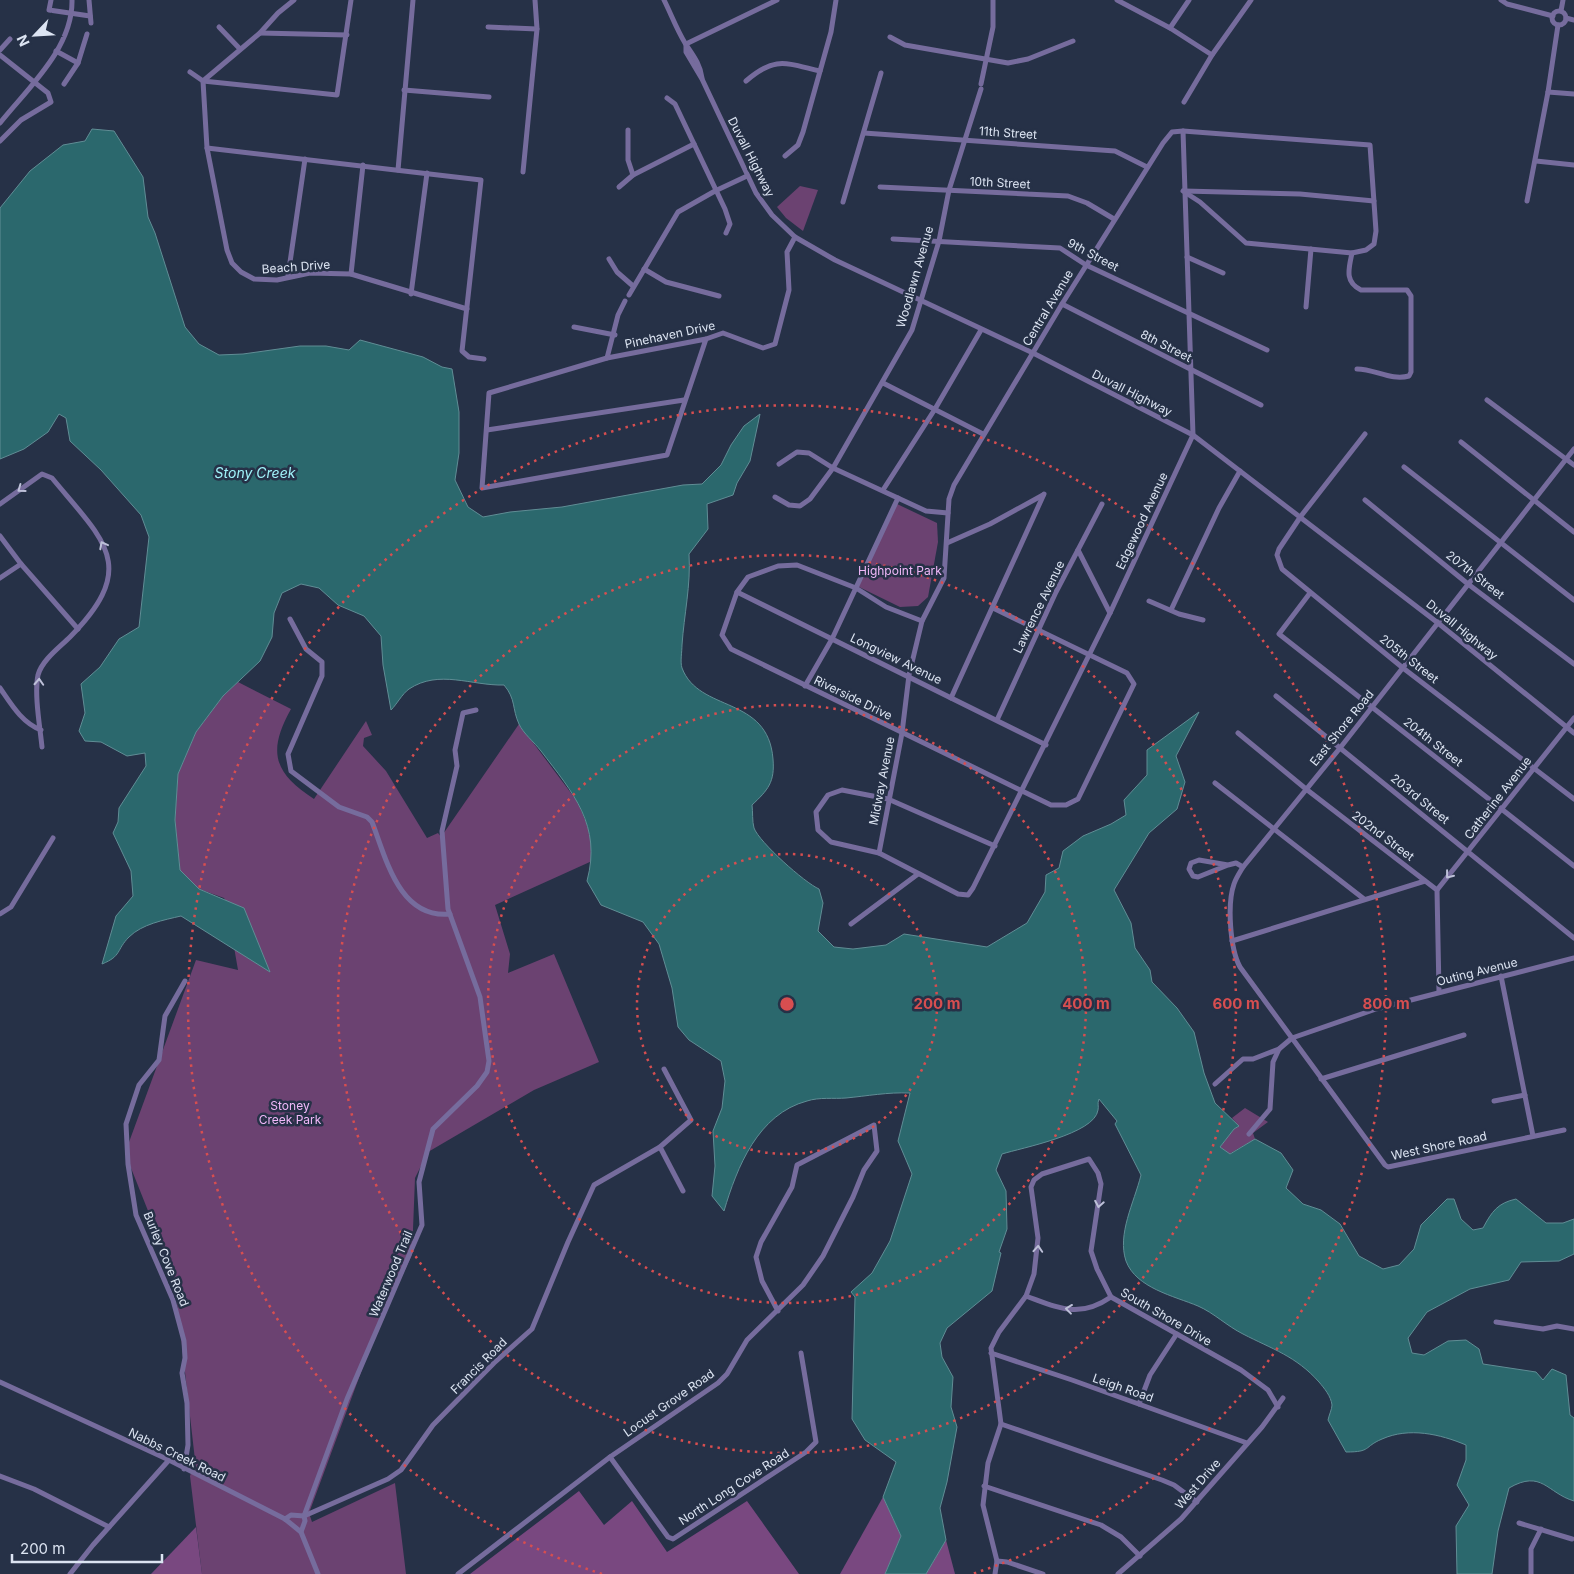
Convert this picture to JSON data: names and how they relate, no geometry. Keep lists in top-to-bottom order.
{
  "streets": {
    "street": [
      "11th Street",
      "Duvall Highway",
      "10th Street",
      "9th Street",
      "Beach Drive",
      "Woodlawn Avenue",
      "Central Avenue",
      "Pinehaven Drive",
      "8th Street",
      "Edgewood Avenue",
      "207th Street",
      "Lawrence Avenue",
      "Longview Avenue",
      "205th Street",
      "Riverside Drive",
      "East Shore Road",
      "204th Street",
      "Midway Avenue",
      "Catherine Avenue",
      "203rd Street",
      "202nd Street",
      "Outing Avenue",
      "West Shore Road",
      "Burley Cove Road",
      "Waterwood Trail",
      "South Shore Drive",
      "Francis Road",
      "Leigh Road",
      "Locust Grove Road",
      "Nabbs Creek Road",
      "West Drive",
      "North Long Cove Road"
    ]
  },
  "crossings": [
    ["11th Street", "Woodlawn Avenue"],
    ["11th Street", "Central Avenue"],
    ["Duvall Highway", "Woodlawn Avenue"],
    ["Duvall Highway", "Central Avenue"],
    ["Duvall Highway", "Pinehaven Drive"],
    ["Duvall Highway", "Edgewood Avenue"],
    ["Duvall Highway", "205th Street"],
    ["Duvall Highway", "East Shore Road"],
    ["Duvall Highway", "Catherine Avenue"],
    ["10th Street", "Woodlawn Avenue"],
    ["10th Street", "Central Avenue"],
    ["9th Street", "Woodlawn Avenue"],
    ["9th Street", "Central Avenue"],
    ["9th Street", "Edgewood Avenue"],
    ["Central Avenue", "8th Street"],
    ["Central Avenue", "Edgewood Avenue"],
    ["Central Avenue", "Midway Avenue"],
    ["8th Street", "Edgewood Avenue"],
    ["Edgewood Avenue", "Longview Avenue"],
    ["Edgewood Avenue", "Riverside Drive"],
    ["207th Street", "East Shore Road"],
    ["Lawrence Avenue", "Longview Avenue"],
    ["Longview Avenue", "Riverside Drive"],
    ["Longview Avenue", "Midway Avenue"],
    ["205th Street", "East Shore Road"],
    ["205th Street", "204th Street"],
    ["205th Street", "Catherine Avenue"],
    ["Riverside Drive", "Midway Avenue"],
    ["East Shore Road", "204th Street"],
    ["East Shore Road", "203rd Street"],
    ["East Shore Road", "202nd Street"],
    ["East Shore Road", "Outing Avenue"],
    ["East Shore Road", "West Shore Road"],
    ["204th Street", "Catherine Avenue"],
    ["Catherine Avenue", "203rd Street"],
    ["Catherine Avenue", "202nd Street"],
    ["Outing Avenue", "West Shore Road"],
    ["Burley Cove Road", "Nabbs Creek Road"],
    ["Waterwood Trail", "Francis Road"],
    ["South Shore Drive", "West Drive"],
    ["Leigh Road", "West Drive"],
    ["Locust Grove Road", "North Long Cove Road"]
  ],
  "water": ["Stony Creek"],
  "parks": ["Highpoint Park", "Stoney Creek Park"],
  "scale_bar": "200 m",
  "north": "bottom left",
  "rings": [
    "200 m",
    "400 m",
    "600 m",
    "800 m"
  ]
}
